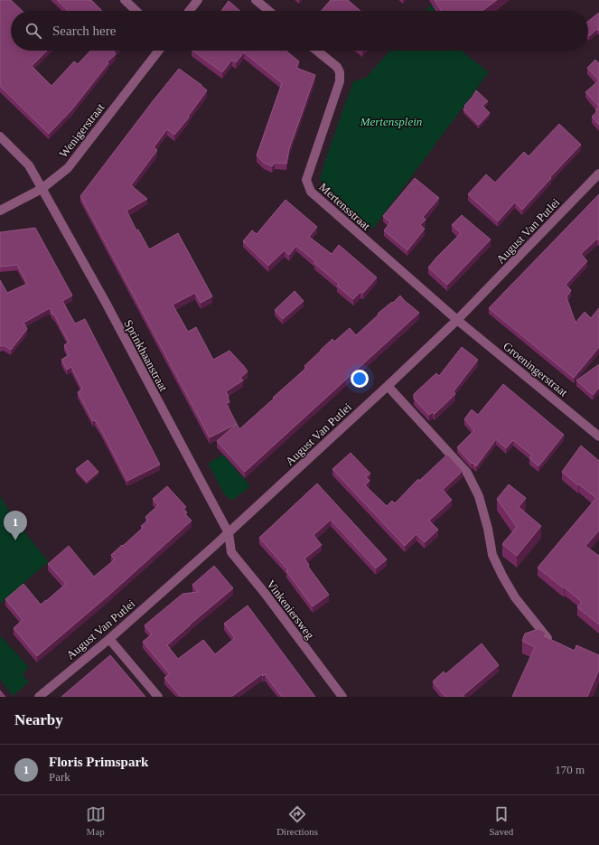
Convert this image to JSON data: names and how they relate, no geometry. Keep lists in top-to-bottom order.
{
  "streets": {
    "street": [
      "Wenigerstraat",
      "Mertensstraat",
      "August Van Putlei",
      "Sprinkhaanstraat",
      "Groeningerstraat",
      "Vinkeniersweg"
    ]
  },
  "crossings": [
    ["Wenigerstraat", "Sprinkhaanstraat"],
    ["Mertensstraat", "August Van Putlei"],
    ["Mertensstraat", "Groeningerstraat"],
    ["August Van Putlei", "Sprinkhaanstraat"],
    ["August Van Putlei", "Groeningerstraat"],
    ["August Van Putlei", "Vinkeniersweg"],
    ["Sprinkhaanstraat", "Vinkeniersweg"]
  ],
  "parks": ["Mertensplein"],
  "page": {
    "search": "Search here",
    "pins": "1",
    "heading": "Nearby",
    "list": [
      {
        "mark": "1",
        "name": "Floris Primspark",
        "note": "Park",
        "value": "170 m"
      }
    ],
    "nav": ["Map", "Directions", "Saved"]
  }
}
